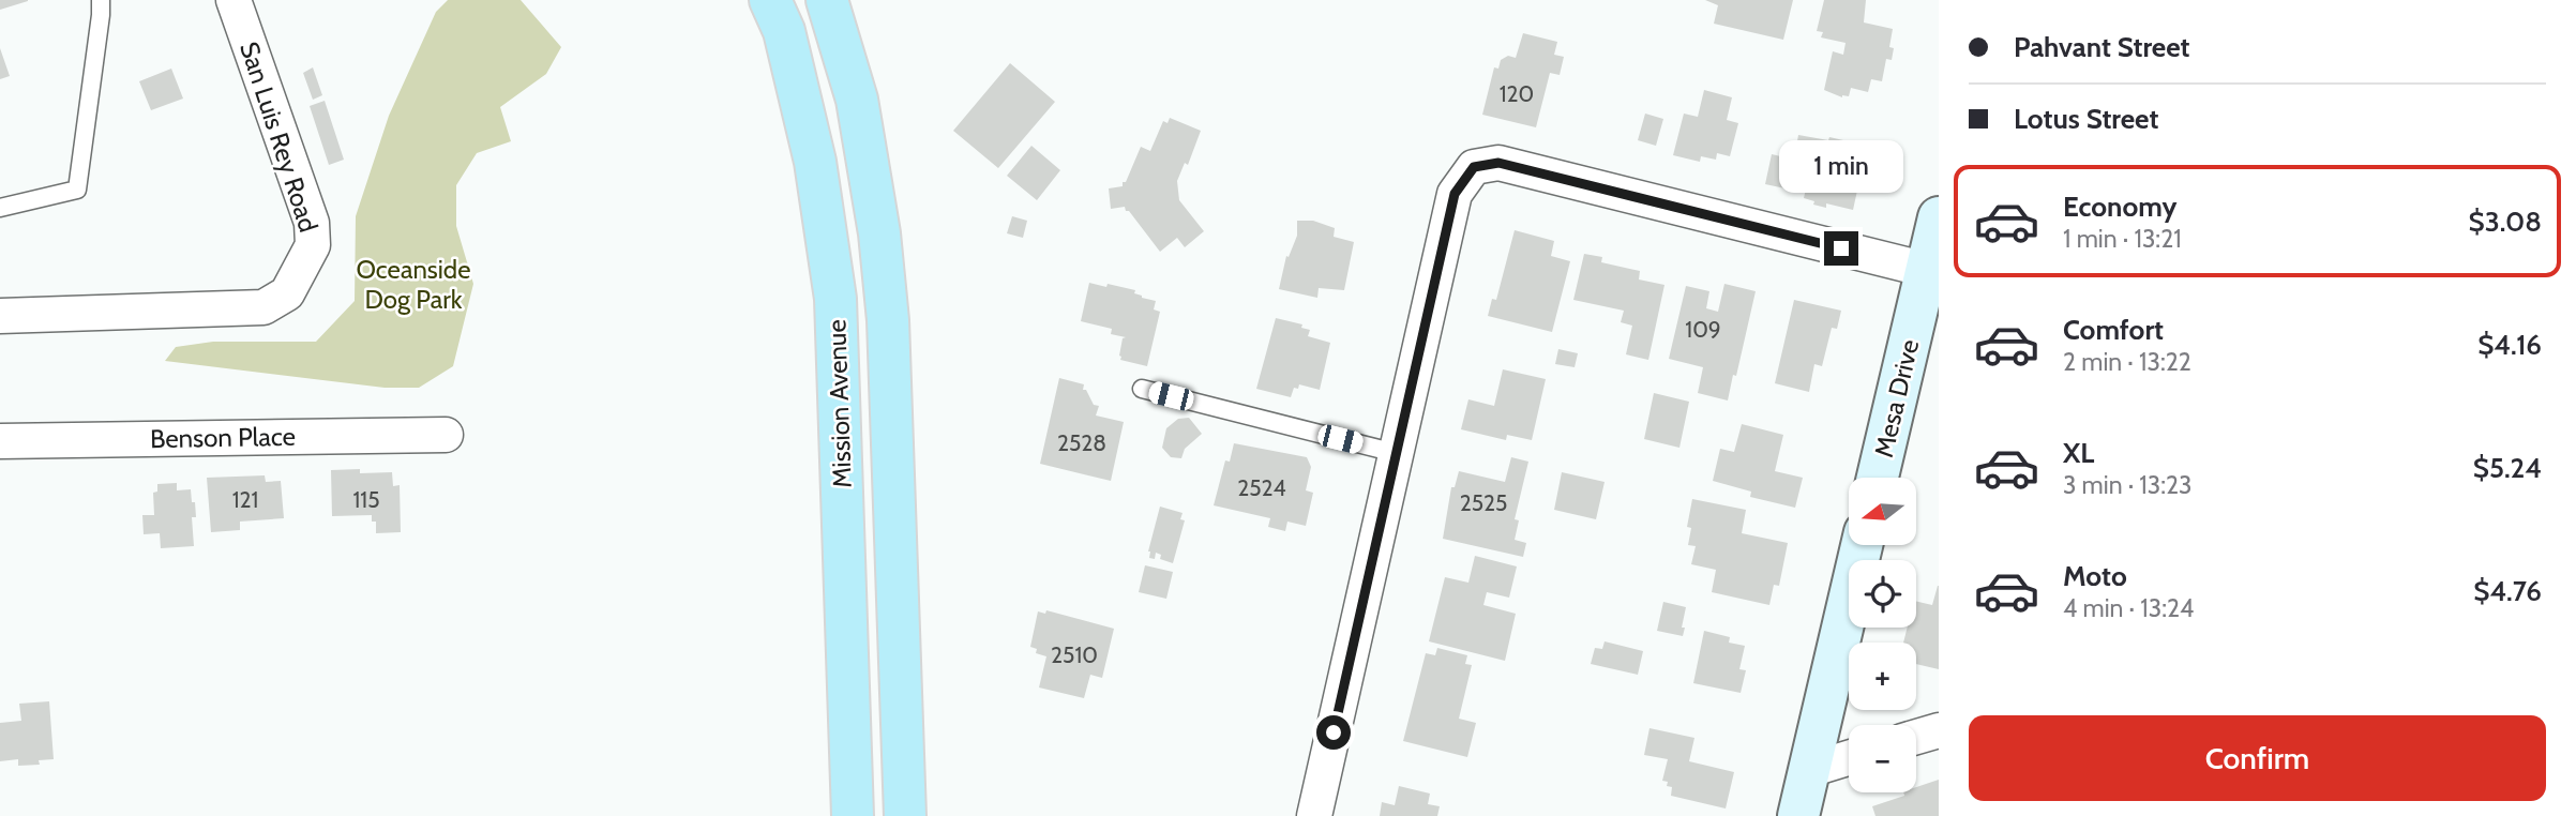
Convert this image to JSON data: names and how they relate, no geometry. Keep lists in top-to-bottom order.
{
  "streets": {
    "main road": ["Mesa Drive", "Mission Avenue"],
    "street": ["San Luis Rey Road", "Benson Place"]
  },
  "parks": ["Oceanside Dog Park"],
  "house_numbers": [
    "120",
    "109",
    "2528",
    "2524",
    "121",
    "115",
    "2525",
    "2510"
  ],
  "north": "left",
  "page": {
    "banner": ["Pahvant Street", "Lotus Street"],
    "bubble": "1 min",
    "list": [
      {
        "name": "Economy",
        "note": "1 min · 13:21",
        "value": "$3.08"
      },
      {
        "name": "Comfort",
        "note": "2 min · 13:22",
        "value": "$4.16"
      },
      {
        "name": "XL",
        "note": "3 min · 13:23",
        "value": "$5.24"
      },
      {
        "name": "Moto",
        "note": "4 min · 13:24",
        "value": "$4.76"
      }
    ],
    "map_buttons": ["+", "−"],
    "buttons": "Confirm"
  }
}
